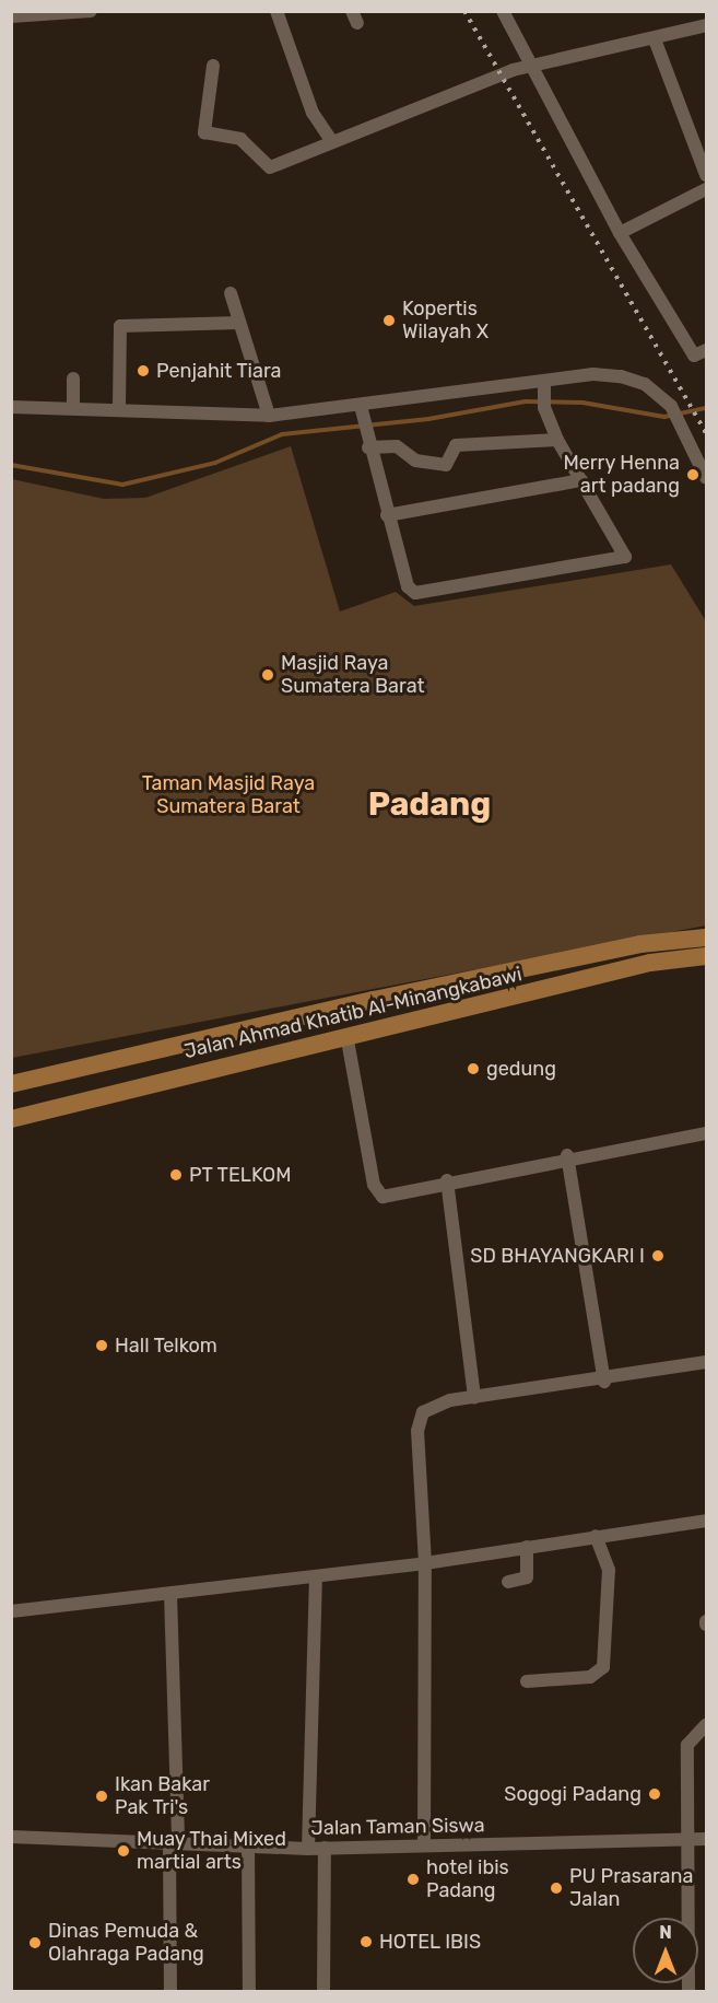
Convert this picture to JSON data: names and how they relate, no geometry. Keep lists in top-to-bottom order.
{
  "streets": {
    "main road": ["Jalan Ahmad Khatib Al-Minangkabawi"],
    "street": ["Jalan Taman Siswa"]
  },
  "districts": ["Padang"],
  "parks": ["Taman Masjid Raya Sumatera Barat"],
  "places": [
    "Kopertis Wilayah X",
    "Penjahit Tiara",
    "Merry Henna art padang",
    "Masjid Raya Sumatera Barat",
    "gedung",
    "PT TELKOM",
    "SD BHAYANGKARI I",
    "Hall Telkom",
    "Sogogi Padang",
    "Ikan Bakar Pak Tri's",
    "Muay Thai Mixed martial arts",
    "hotel ibis Padang",
    "PU Prasarana Jalan",
    "HOTEL IBIS",
    "Dinas Pemuda & Olahraga Padang"
  ],
  "north": "top"
}
